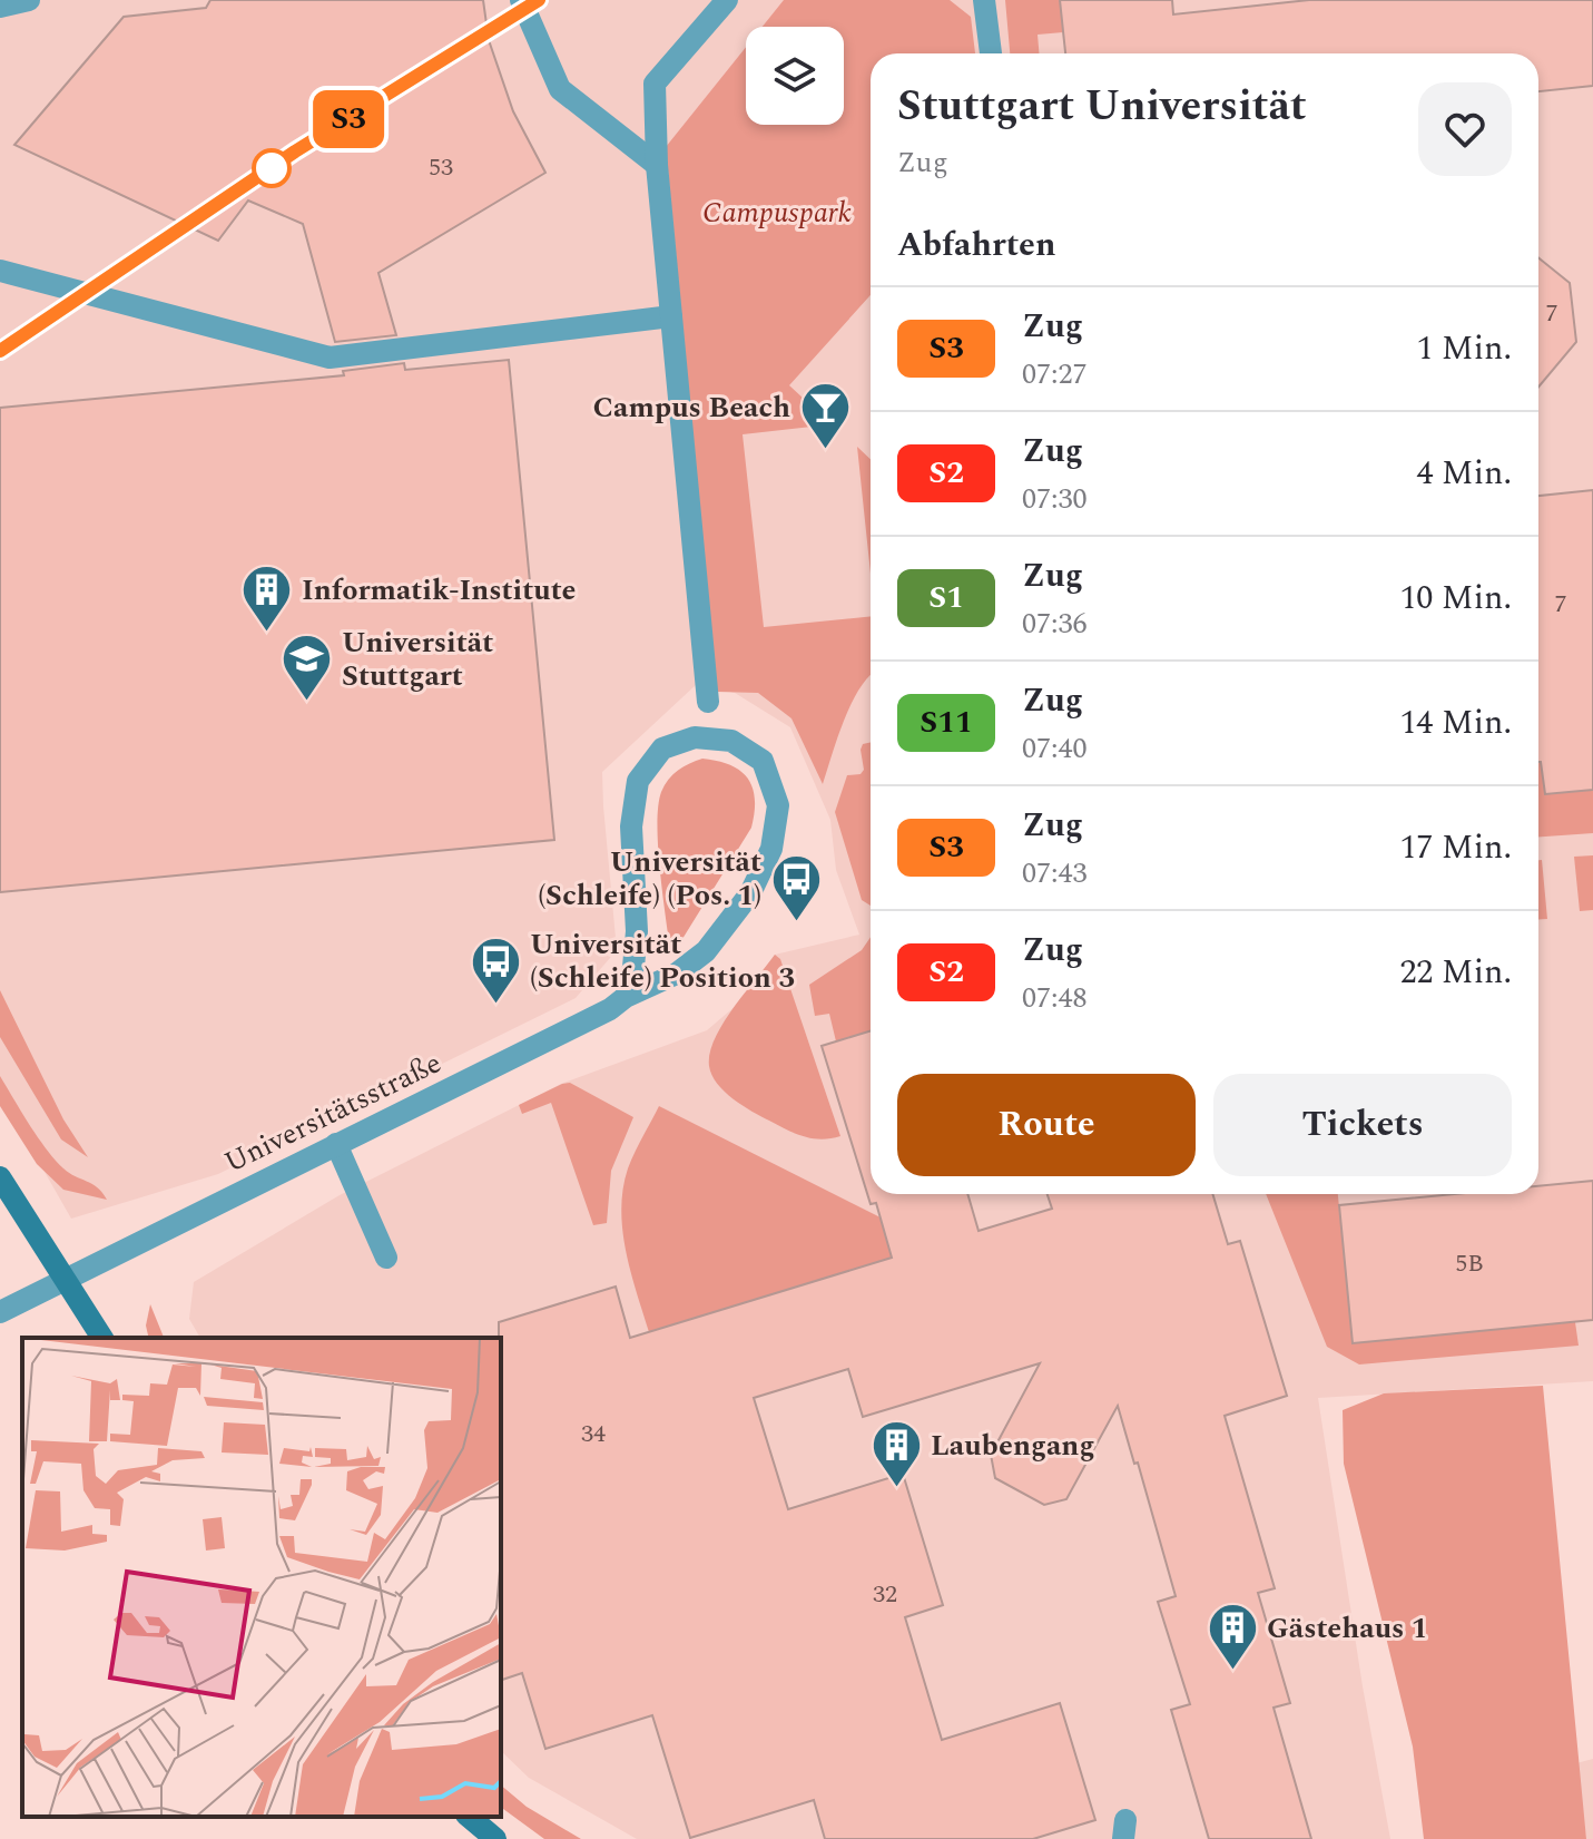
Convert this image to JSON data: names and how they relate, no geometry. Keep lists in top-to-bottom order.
{
  "streets": {
    "street": ["Universitätsstraße"]
  },
  "parks": ["Campuspark"],
  "places": {
    "bar": ["Campus Beach"],
    "building": ["Informatik-Institute", "Laubengang", "Gästehaus 1"],
    "school or university": ["Universität Stuttgart"],
    "bus stop": ["Universität (Schleife) (Pos. 1)", "Universität (Schleife) Position 3"]
  },
  "house_numbers": [
    "53",
    "7",
    "7",
    "5B",
    "34",
    "32"
  ],
  "page": {
    "on_map": "S3",
    "heading": [
      ["Stuttgart Universität", "Zug"],
      "Abfahrten"
    ],
    "list": [
      {
        "mark": "S3",
        "name": "Zug",
        "note": "07:27",
        "value": "1 Min."
      },
      {
        "mark": "S2",
        "name": "Zug",
        "note": "07:30",
        "value": "4 Min."
      },
      {
        "mark": "S1",
        "name": "Zug",
        "note": "07:36",
        "value": "10 Min."
      },
      {
        "mark": "S11",
        "name": "Zug",
        "note": "07:40",
        "value": "14 Min."
      },
      {
        "mark": "S3",
        "name": "Zug",
        "note": "07:43",
        "value": "17 Min."
      },
      {
        "mark": "S2",
        "name": "Zug",
        "note": "07:48",
        "value": "22 Min."
      }
    ],
    "buttons": ["Route", "Tickets"]
  }
}
